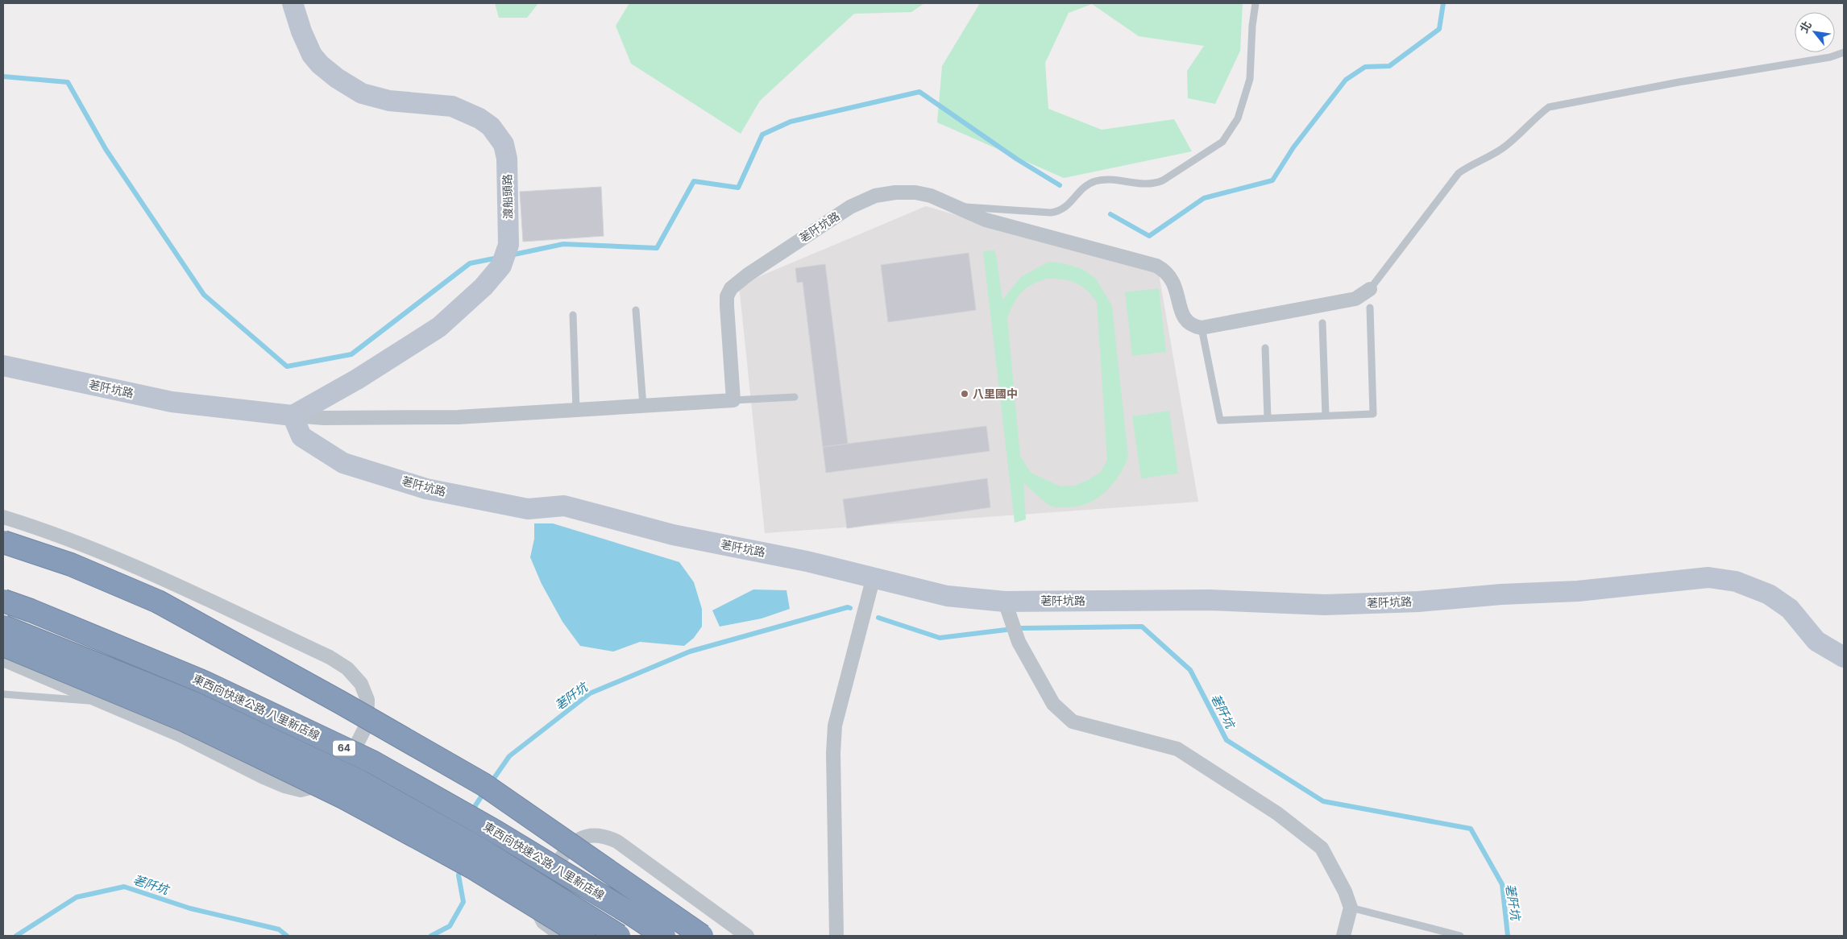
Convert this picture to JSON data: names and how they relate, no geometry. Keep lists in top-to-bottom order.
{
  "streets": {
    "highway": ["東西向快速公路 八里新店線", "64"],
    "street": ["渡船頭路", "荖阡坑路"]
  },
  "crossings": [
    ["渡船頭路", "荖阡坑路"]
  ],
  "water": ["荖阡坑"],
  "places": ["八里國中"],
  "north": "top left"
}
